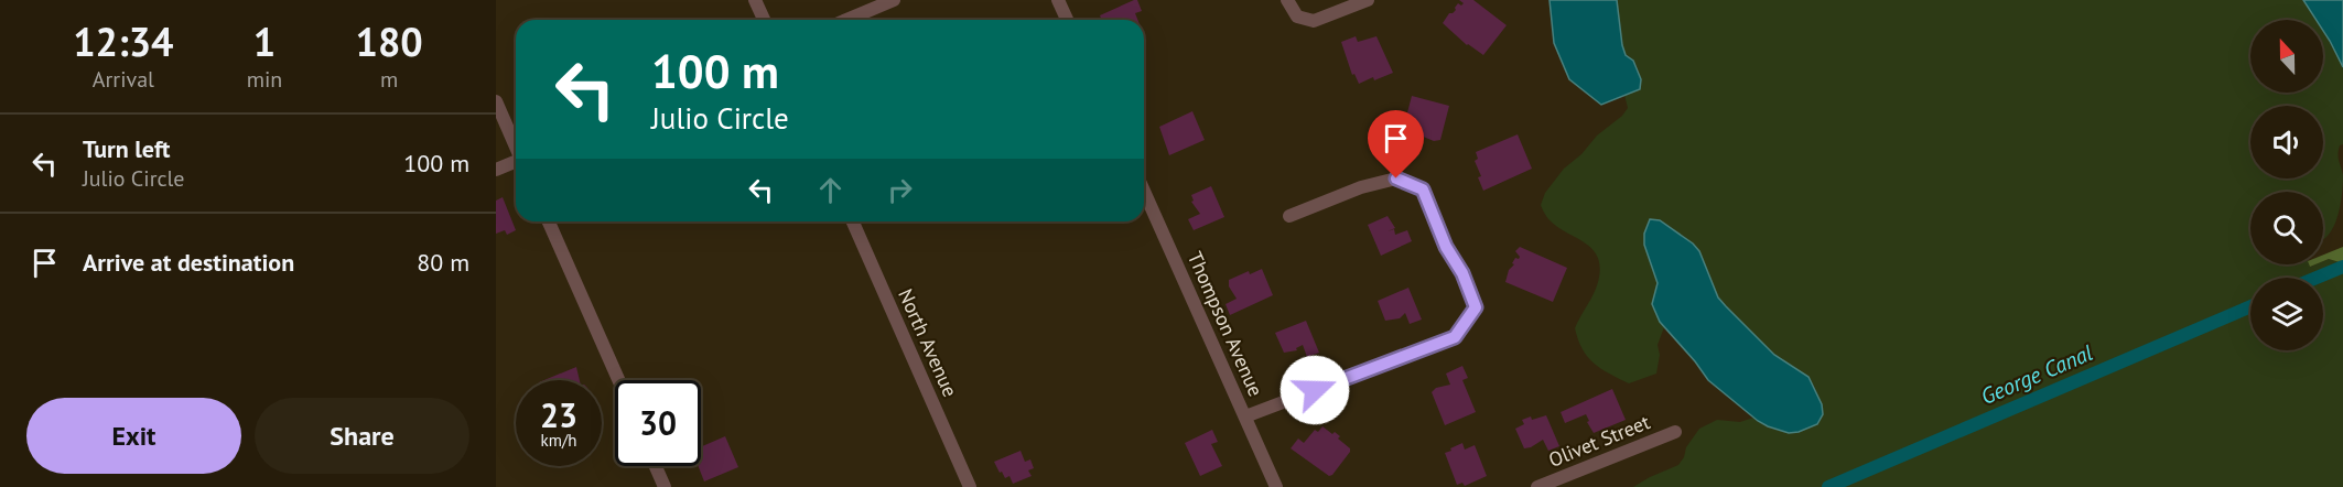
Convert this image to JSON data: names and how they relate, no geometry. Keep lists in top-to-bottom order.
{
  "streets": {
    "street": ["Thompson Avenue", "North Avenue", "Olivet Street"]
  },
  "water": ["George Canal"],
  "north": "top",
  "page": {
    "eta": [
      "12:34",
      "Arrival",
      "1",
      "min",
      "180",
      "m"
    ],
    "turn": ["100 m", "Julio Circle"],
    "list": [
      {
        "name": "Turn left",
        "note": "Julio Circle",
        "value": "100 m"
      },
      {
        "name": "Arrive at destination",
        "value": "80 m"
      }
    ],
    "speed": "23 km/h",
    "limit": "30",
    "buttons": ["Exit", "Share"]
  }
}
